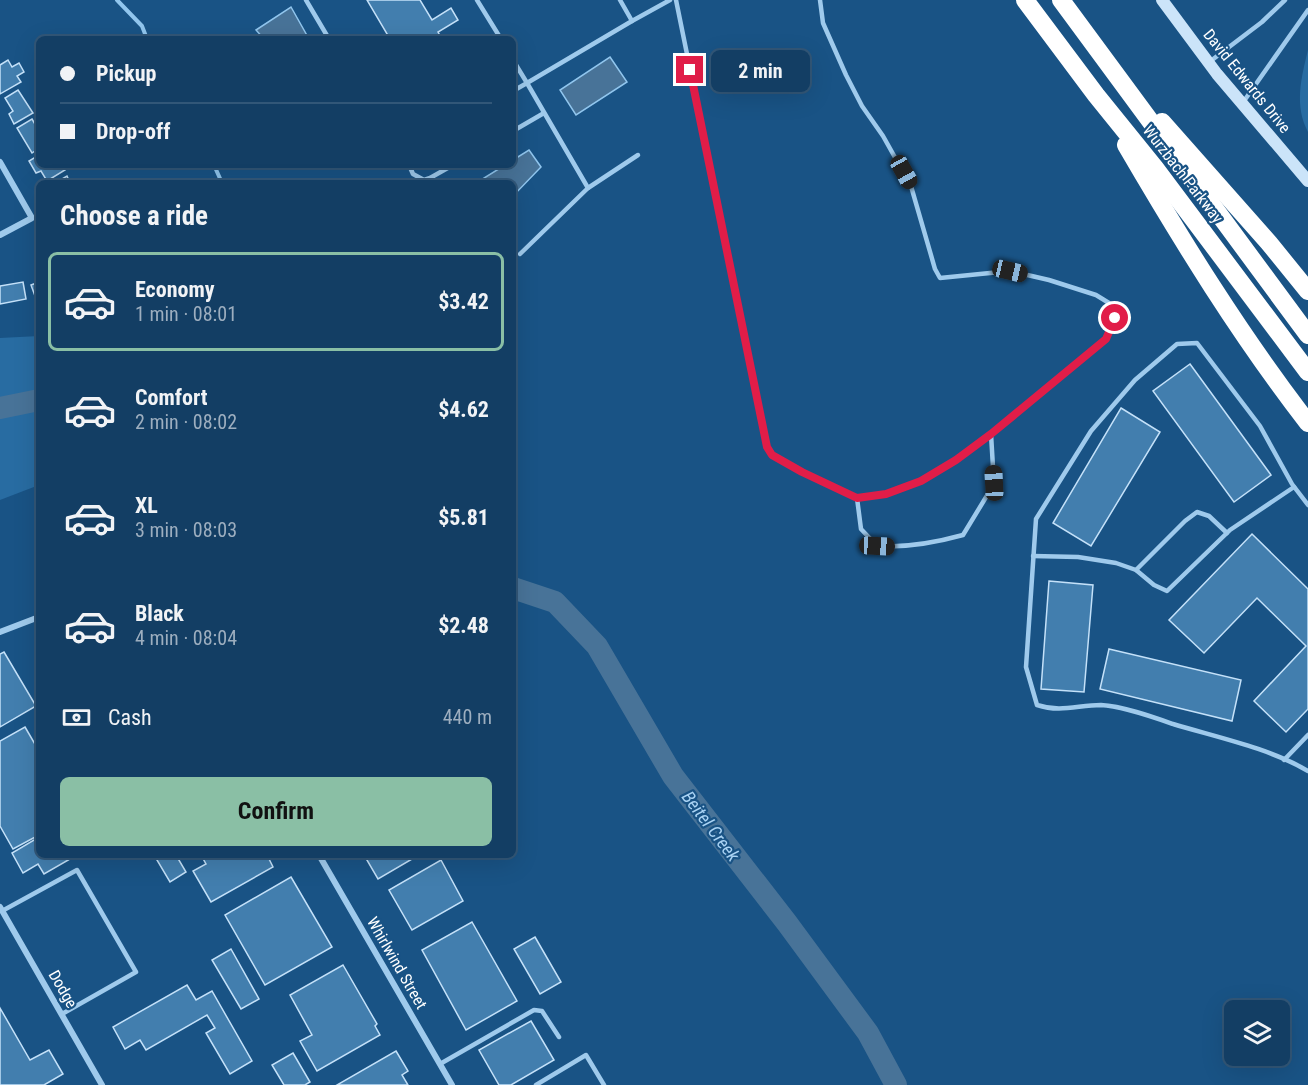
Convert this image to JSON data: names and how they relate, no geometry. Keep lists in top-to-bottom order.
{
  "streets": {
    "highway": ["Wurzbach Parkway"],
    "street": ["David Edwards Drive", "Whirlwind Street", "Dodge"]
  },
  "water": ["Beitel Creek"],
  "page": {
    "banner": ["Pickup", "Drop-off"],
    "bubble": "2 min",
    "heading": "Choose a ride",
    "list": [
      {
        "name": "Economy",
        "note": "1 min · 08:01",
        "value": "$3.42"
      },
      {
        "name": "Comfort",
        "note": "2 min · 08:02",
        "value": "$4.62"
      },
      {
        "name": "XL",
        "note": "3 min · 08:03",
        "value": "$5.81"
      },
      {
        "name": "Black",
        "note": "4 min · 08:04",
        "value": "$2.48"
      }
    ],
    "pay": ["Cash", "440 m"],
    "buttons": "Confirm"
  }
}
